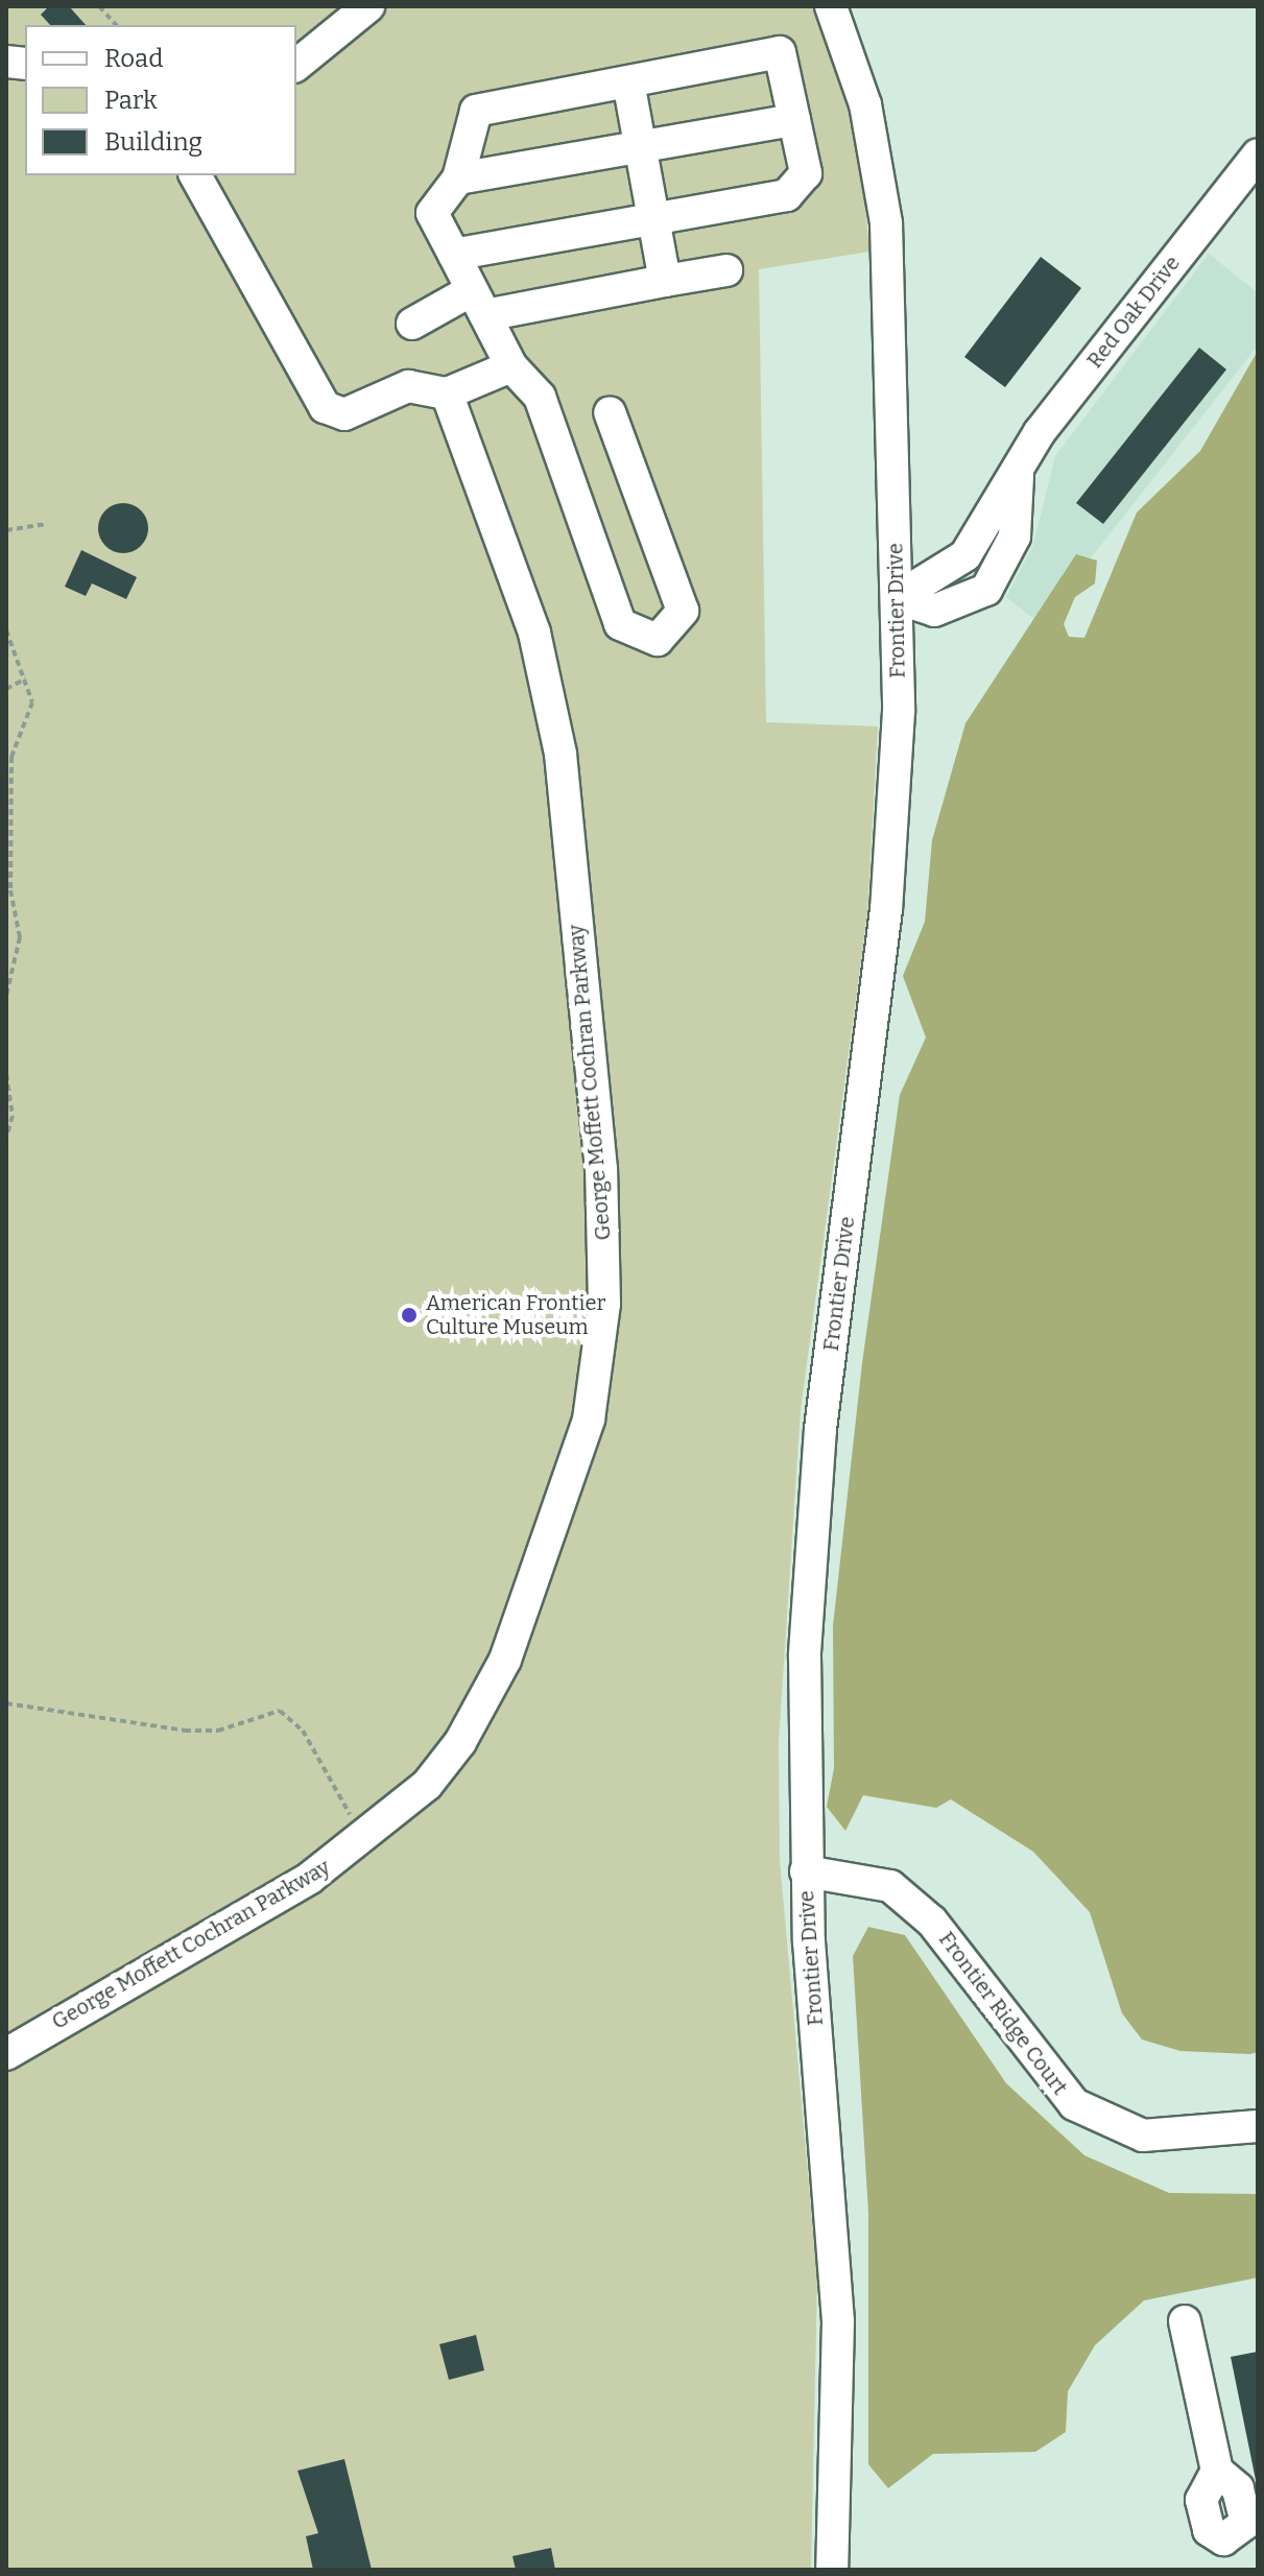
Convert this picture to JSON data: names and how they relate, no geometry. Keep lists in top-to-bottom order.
{
  "streets": {
    "street": [
      "Red Oak Drive",
      "Frontier Drive",
      "George Moffett Cochran Parkway",
      "Frontier Ridge Court"
    ]
  },
  "crossings": [
    ["Red Oak Drive", "Frontier Drive"],
    ["Frontier Drive", "Frontier Ridge Court"]
  ],
  "places": ["American Frontier Culture Museum"],
  "legend": ["Road", "Park", "Building"]
}
